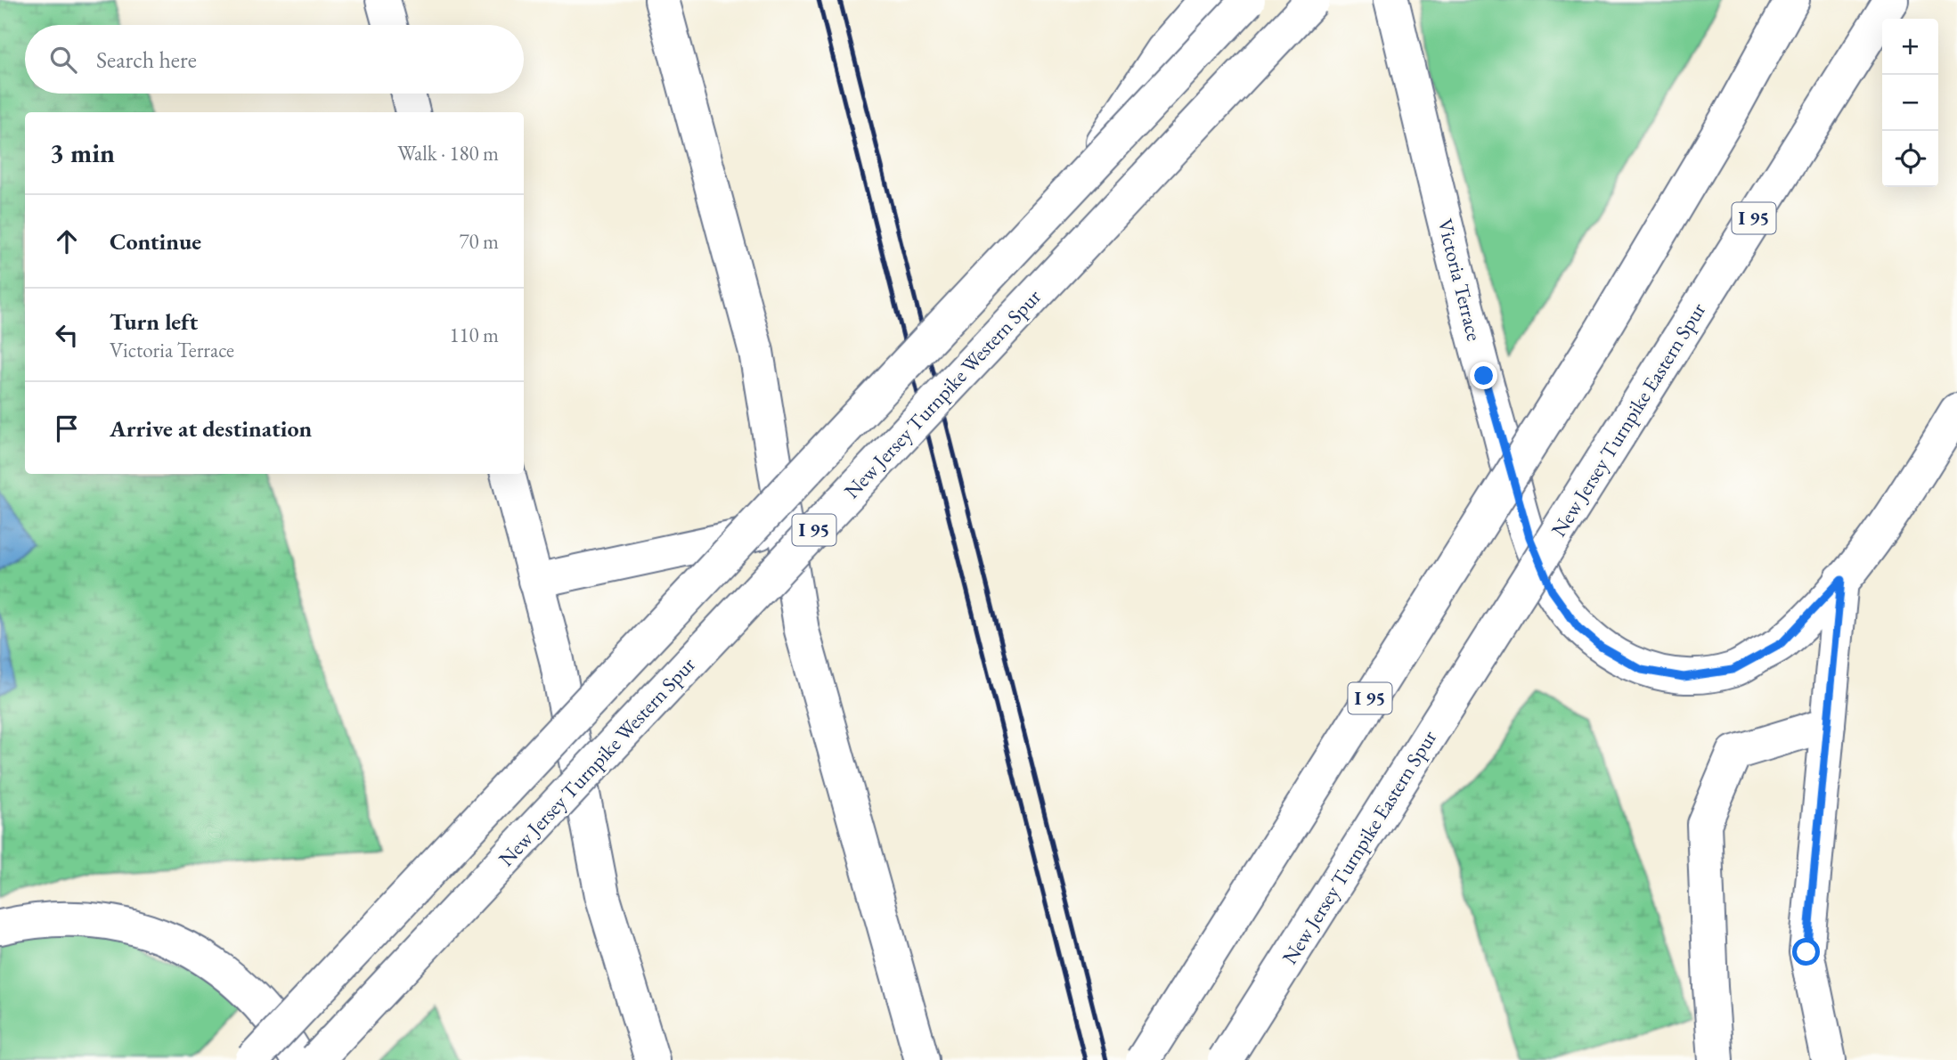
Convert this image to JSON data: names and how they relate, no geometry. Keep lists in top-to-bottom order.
{
  "streets": {
    "main road": [
      "I 95",
      "Victoria Terrace",
      "New Jersey Turnpike Western Spur",
      "New Jersey Turnpike Eastern Spur"
    ]
  },
  "page": {
    "map_buttons": ["+", "−"],
    "search": "Search here",
    "heading": ["3 min", "Walk · 180 m"],
    "list": [
      ["Continue", "70 m"],
      ["Turn left", "Victoria Terrace", "110 m"],
      "Arrive at destination"
    ]
  }
}
